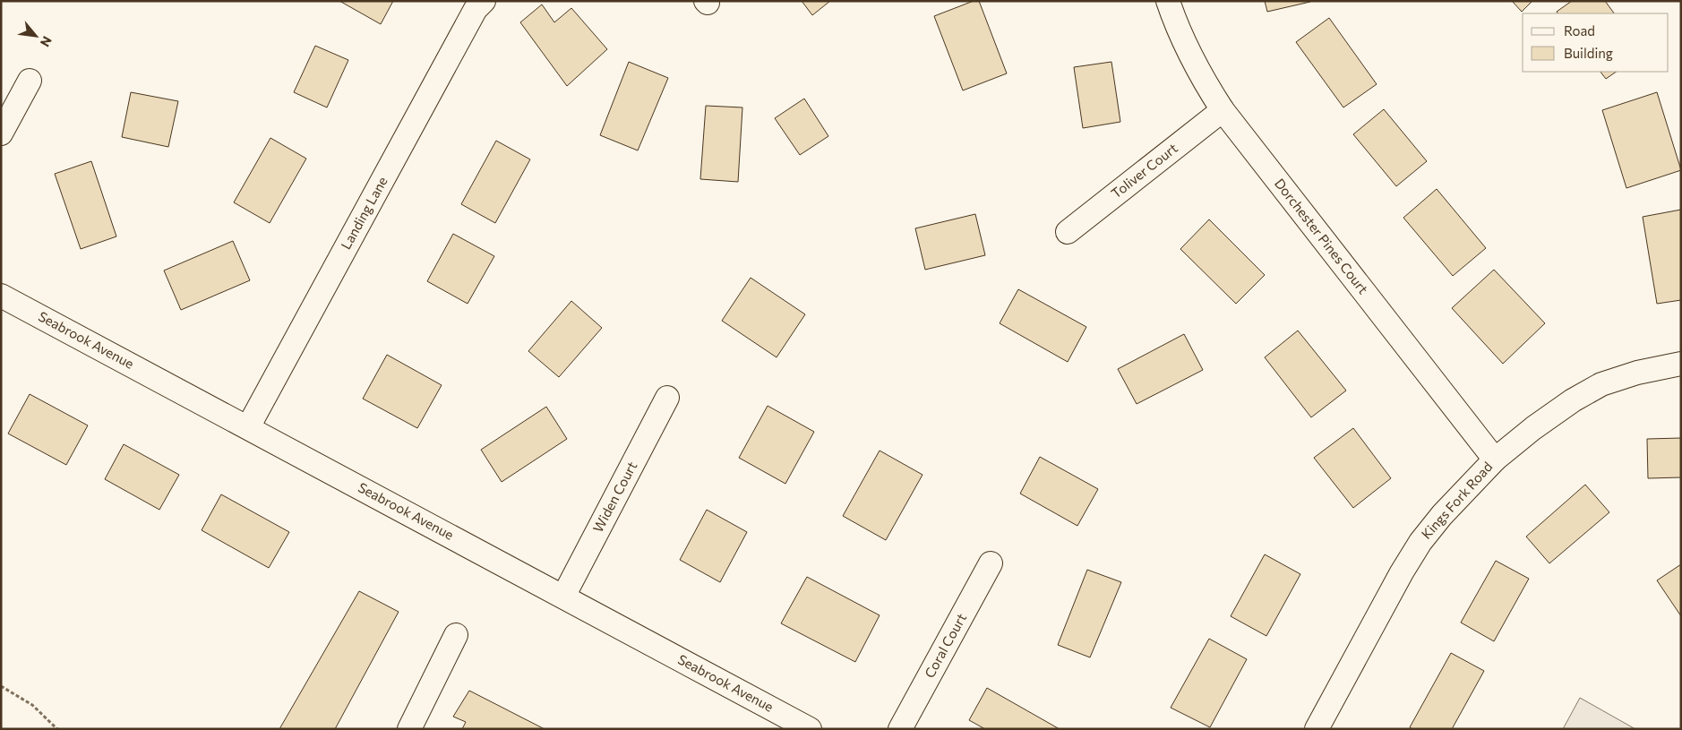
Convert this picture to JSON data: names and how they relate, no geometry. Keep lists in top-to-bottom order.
{
  "streets": {
    "street": [
      "Toliver Court",
      "Landing Lane",
      "Dorchester Pines Court",
      "Seabrook Avenue",
      "Widen Court",
      "Kings Fork Road",
      "Coral Court"
    ]
  },
  "crossings": [
    ["Toliver Court", "Dorchester Pines Court"],
    ["Landing Lane", "Seabrook Avenue"],
    ["Dorchester Pines Court", "Kings Fork Road"],
    ["Seabrook Avenue", "Widen Court"]
  ],
  "legend": ["Road", "Building"],
  "north": "bottom right"
}
